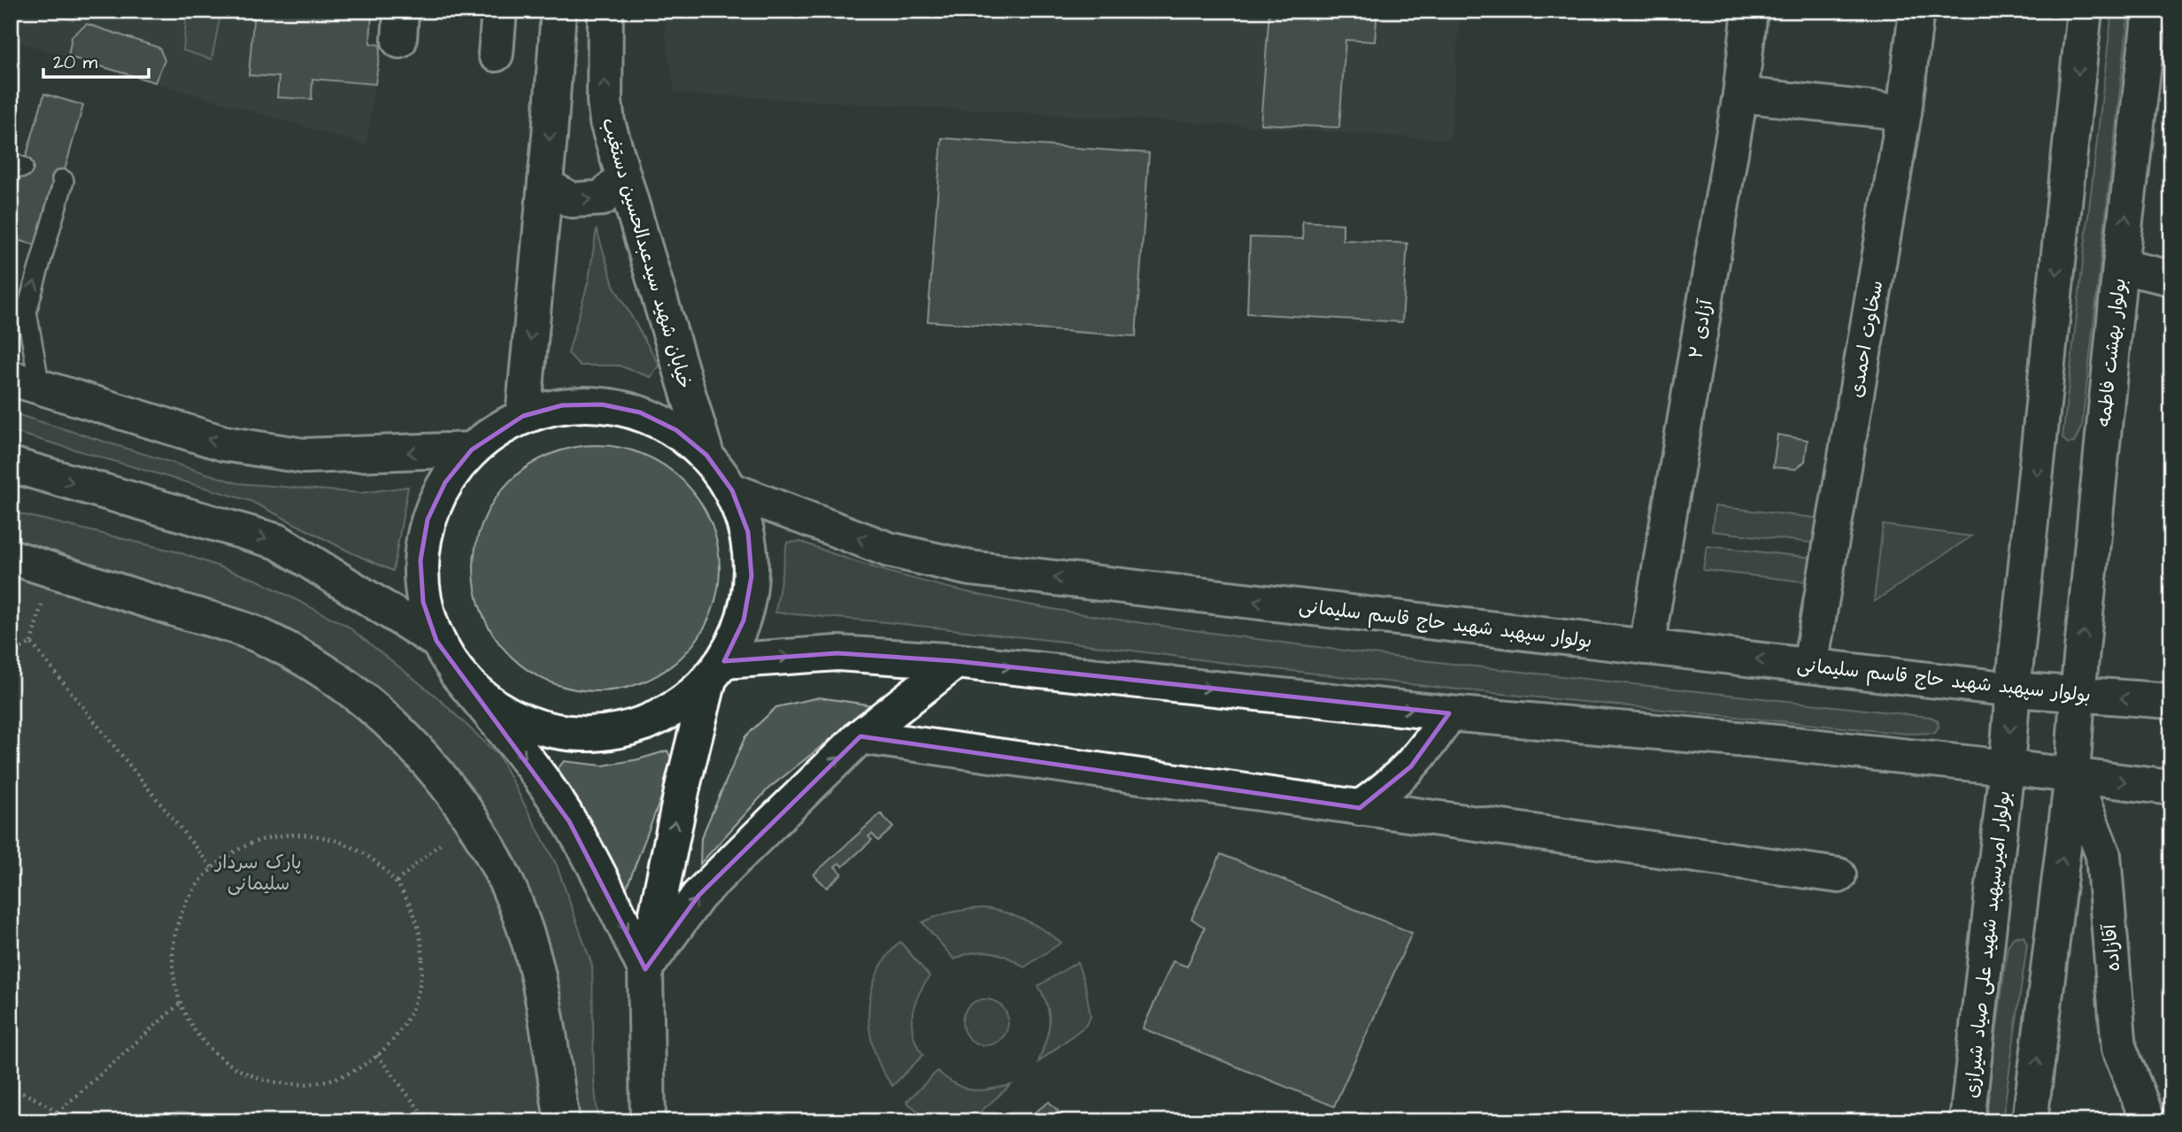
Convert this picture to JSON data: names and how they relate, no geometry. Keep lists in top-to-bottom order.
{
  "streets": {
    "main road": [
      "خیابان شهید سیدعبدالحسین دستغیب",
      "آزادی ۲",
      "سخاوت احمدی",
      "بولوار بهشت فاطمه",
      "بولوار سپهبد شهید حاج قاسم سلیمانی",
      "بولوار امیرسپهبد شهید علی صیاد شیرازی",
      "آقازاده"
    ]
  },
  "crossings": [
    ["آزادی ۲", "بولوار سپهبد شهید حاج قاسم سلیمانی"],
    ["سخاوت احمدی", "بولوار سپهبد شهید حاج قاسم سلیمانی"],
    ["بولوار بهشت فاطمه", "بولوار سپهبد شهید حاج قاسم سلیمانی"],
    ["بولوار بهشت فاطمه", "آقازاده"],
    ["بولوار سپهبد شهید حاج قاسم سلیمانی", "بولوار امیرسپهبد شهید علی صیاد شیرازی"]
  ],
  "parks": ["پارک سردار سلیمانی"],
  "scale_bar": "20 m"
}
